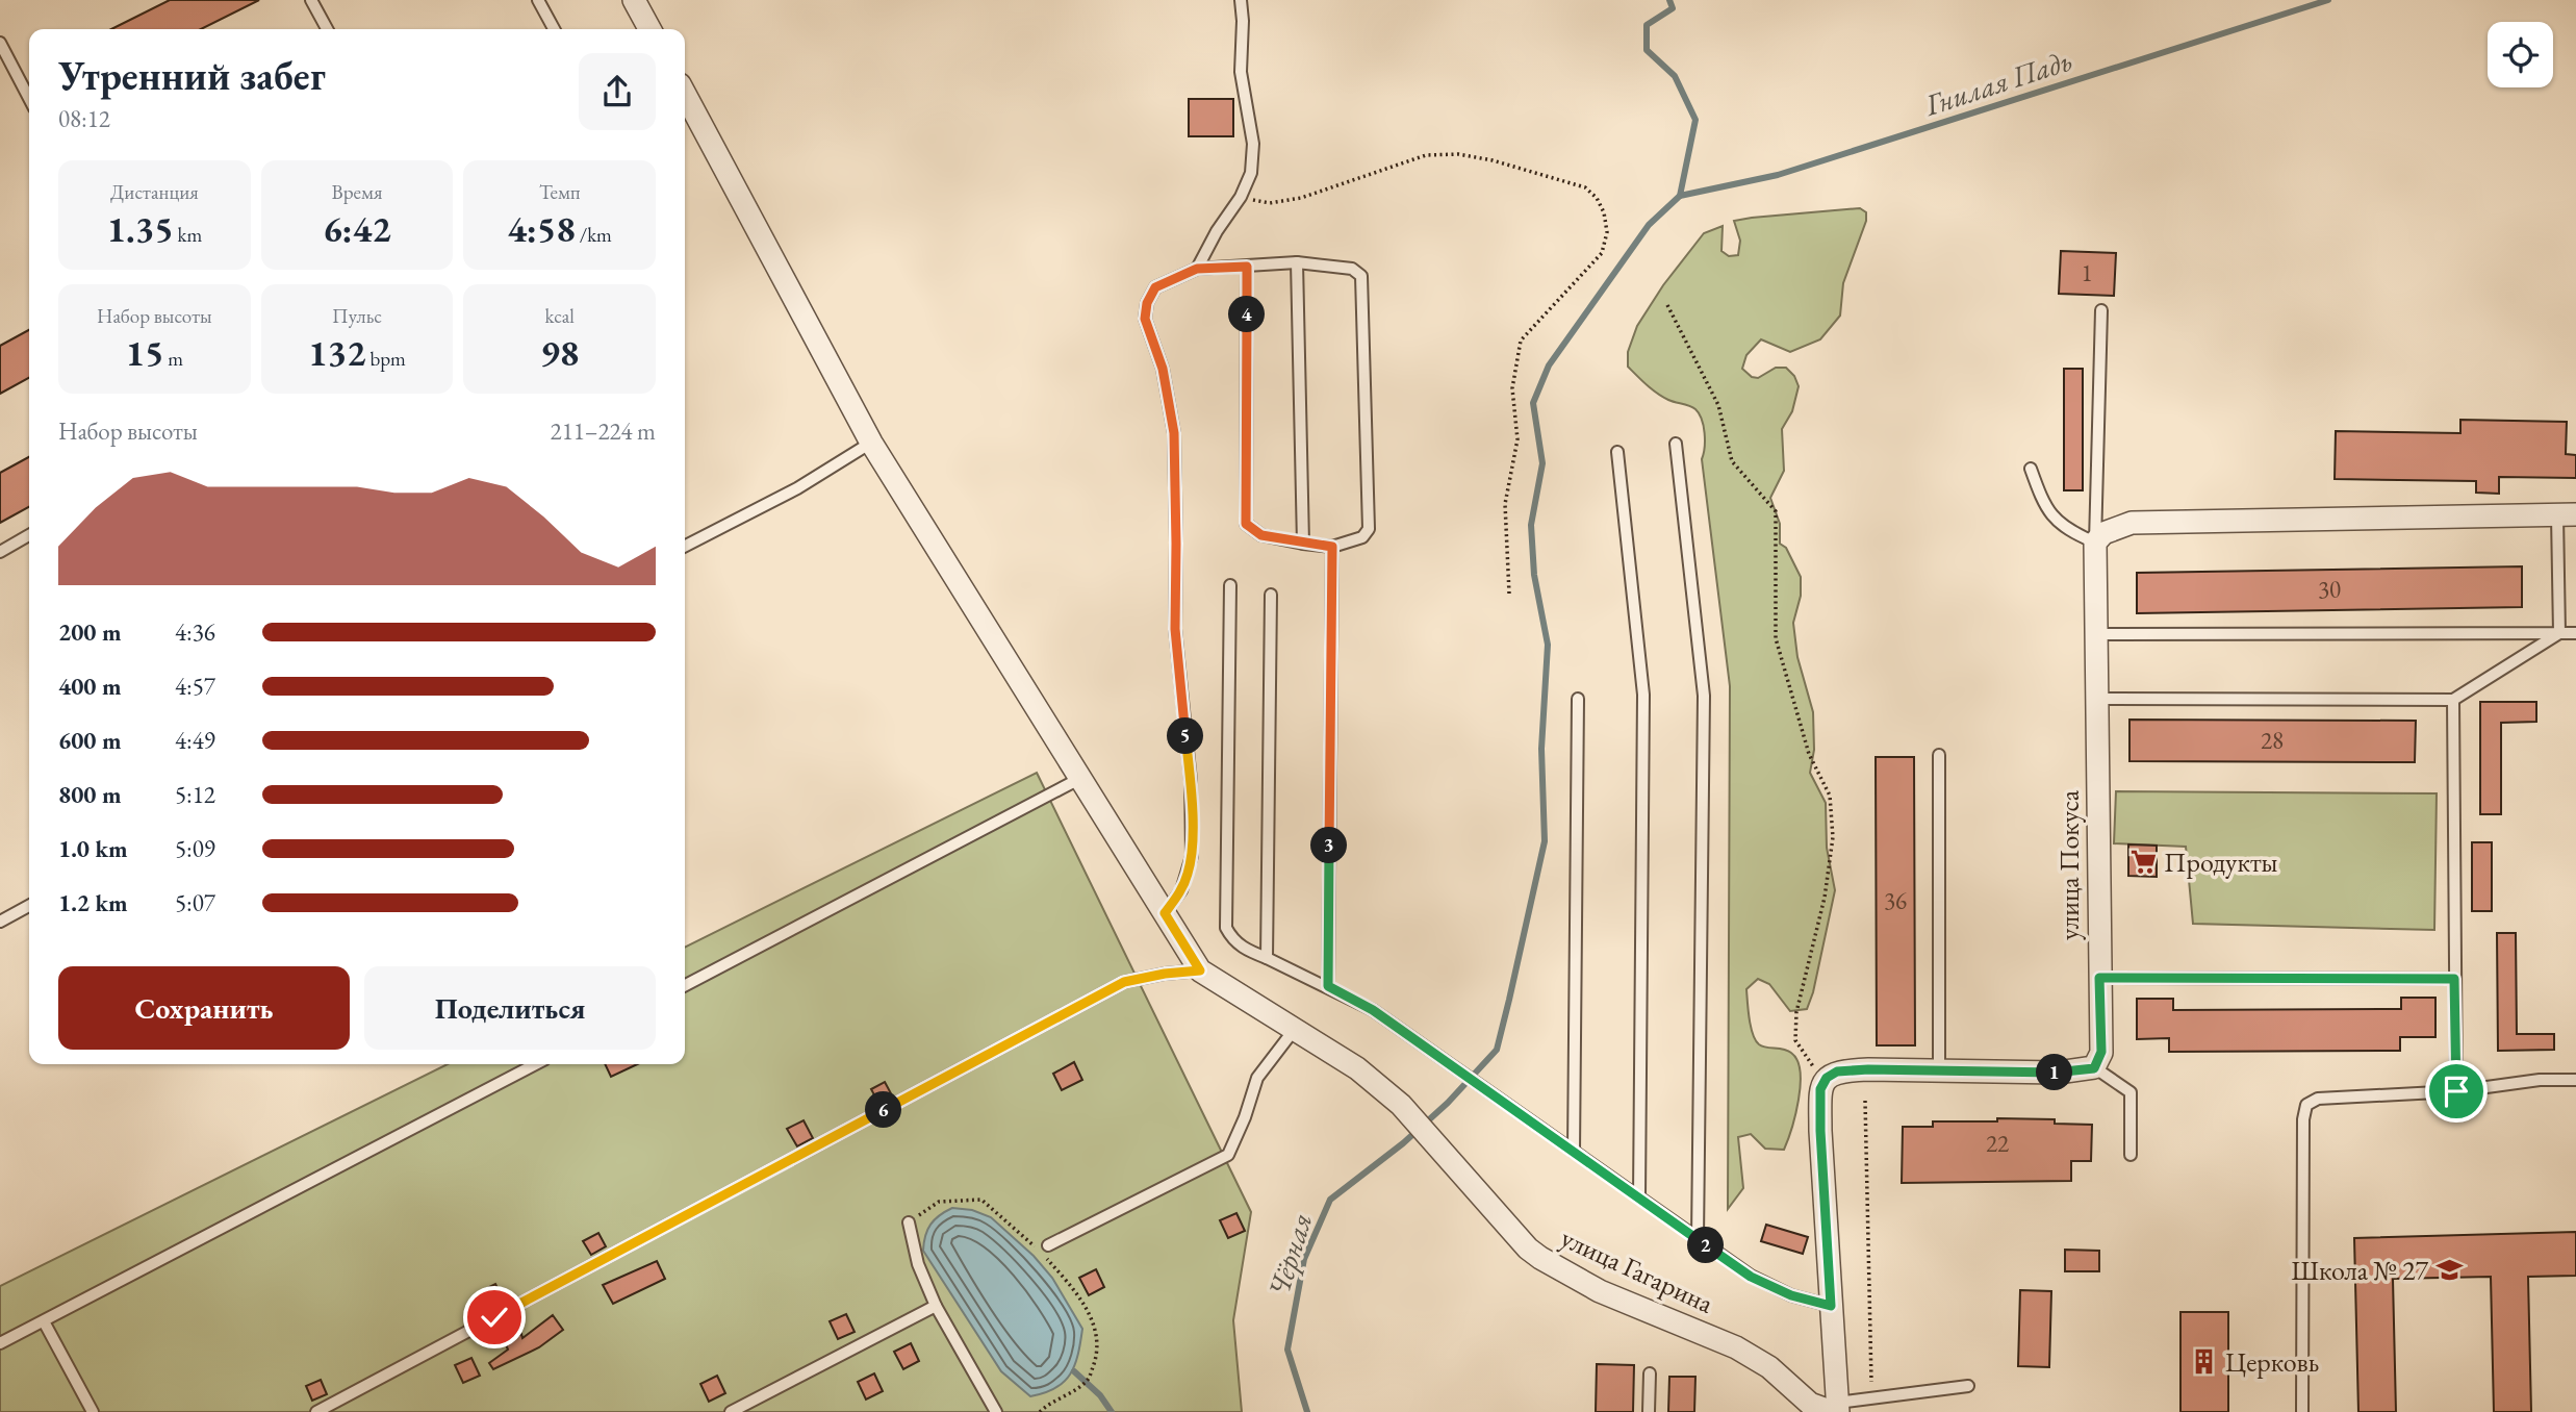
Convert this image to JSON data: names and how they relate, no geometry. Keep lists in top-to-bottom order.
{
  "streets": {
    "street": ["улица Покуса", "улица Гагарина"]
  },
  "water": ["Гнилая Падь", "Чёрная"],
  "places": {
    "supermarket": ["Продукты"],
    "school or university": ["Школа № 27"],
    "building": ["Церковь"]
  },
  "house_numbers": [
    "1",
    "30",
    "28",
    "36",
    "22"
  ],
  "page": {
    "heading": ["Утренний забег", "08:12"],
    "stats": [
      ["Дистанция", "1.35 km"],
      ["Время", "6:42"],
      ["Темп", "4:58 /km"],
      ["Набор высоты", "15 m"],
      ["Пульс", "132 bpm"],
      ["kcal", "98"]
    ],
    "pins": [
      "4",
      "5",
      "3",
      "1",
      "6",
      "2"
    ],
    "chart": ["Набор высоты", "211–224 m"],
    "list": [
      {
        "name": "200 m",
        "note": "4:36"
      },
      {
        "name": "400 m",
        "note": "4:57"
      },
      {
        "name": "600 m",
        "note": "4:49"
      },
      {
        "name": "800 m",
        "note": "5:12"
      },
      {
        "name": "1.0 km",
        "note": "5:09"
      },
      {
        "name": "1.2 km",
        "note": "5:07"
      }
    ],
    "buttons": ["Сохранить", "Поделиться"]
  }
}
